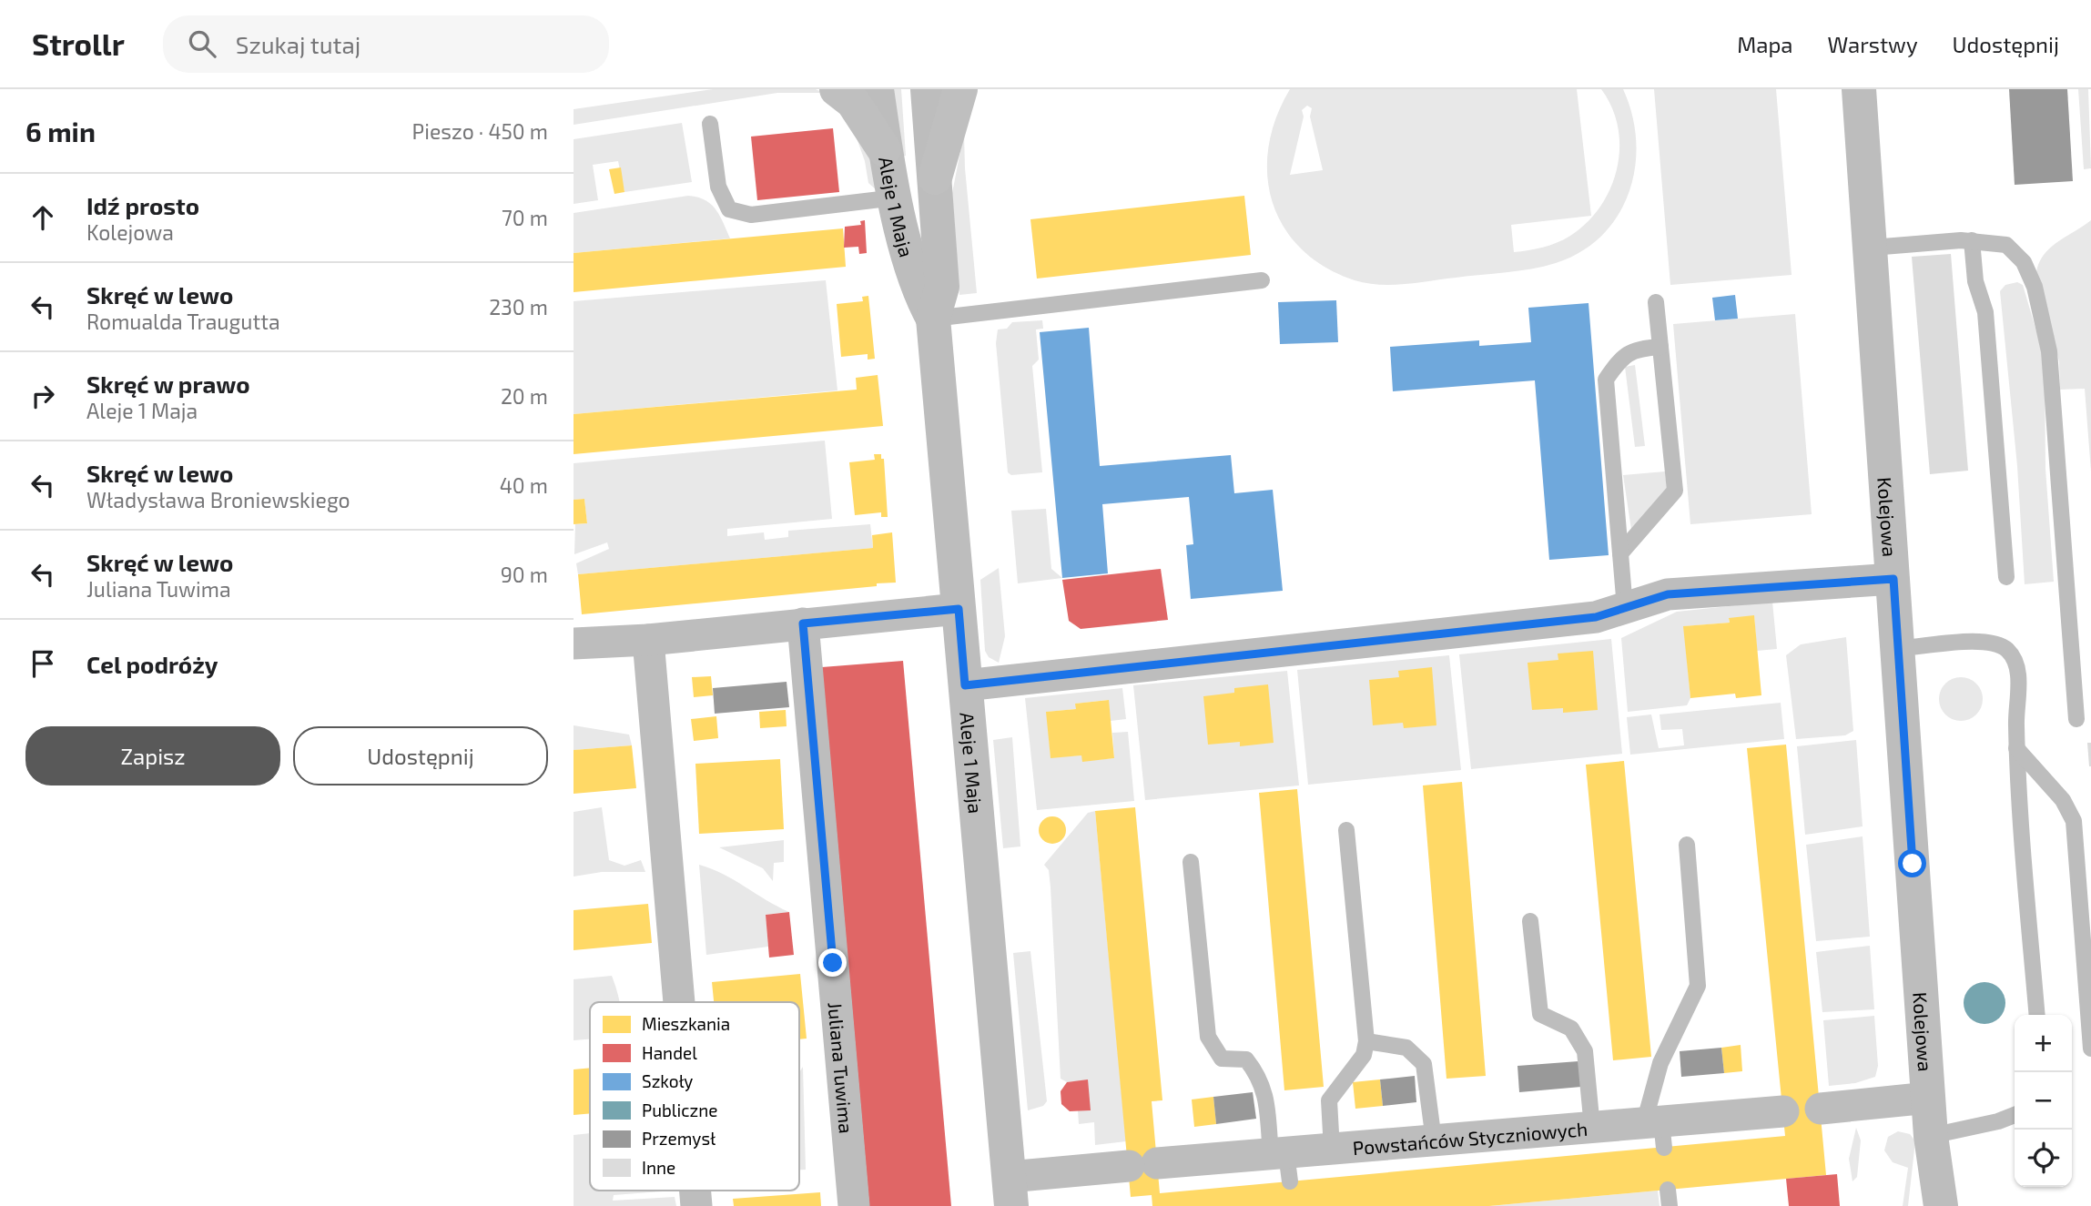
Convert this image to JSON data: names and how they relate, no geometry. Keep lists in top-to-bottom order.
{
  "streets": {
    "street": [
      "Aleje 1 Maja",
      "Kolejowa",
      "Juliana Tuwima",
      "Powstańców Styczniowych"
    ]
  },
  "crossings": [
    ["Aleje 1 Maja", "Powstańców Styczniowych"]
  ],
  "legend": [
    "Mieszkania",
    "Handel",
    "Szkoły",
    "Publiczne",
    "Przemysł",
    "Inne"
  ],
  "page": {
    "header": "Strollr",
    "search": "Szukaj tutaj",
    "nav": ["Mapa", "Warstwy", "Udostępnij"],
    "heading": ["6 min", "Pieszo · 450 m"],
    "list": [
      ["Idź prosto", "Kolejowa", "70 m"],
      ["Skręć w lewo", "Romualda Traugutta", "230 m"],
      ["Skręć w prawo", "Aleje 1 Maja", "20 m"],
      ["Skręć w lewo", "Władysława Broniewskiego", "40 m"],
      ["Skręć w lewo", "Juliana Tuwima", "90 m"],
      "Cel podróży"
    ],
    "buttons": ["Zapisz", "Udostępnij"],
    "map_buttons": ["+", "−"]
  }
}
